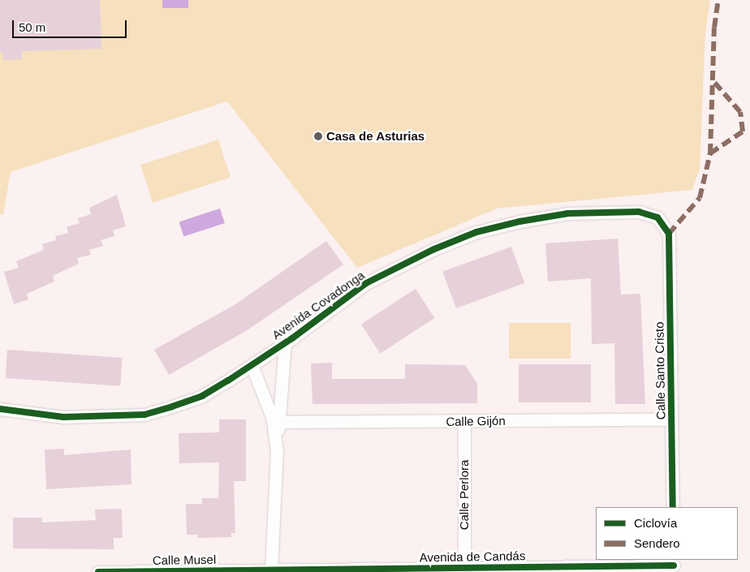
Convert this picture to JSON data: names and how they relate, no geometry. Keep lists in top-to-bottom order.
{
  "streets": {
    "street": [
      "Avenida Covadonga",
      "Calle Santo Cristo",
      "Calle Gijón",
      "Calle Perlora",
      "Avenida de Candás",
      "Calle Musel"
    ]
  },
  "crossings": [
    ["Avenida Covadonga", "Calle Santo Cristo"],
    ["Calle Santo Cristo", "Calle Gijón"],
    ["Calle Gijón", "Calle Perlora"],
    ["Calle Perlora", "Avenida de Candás"],
    ["Avenida de Candás", "Calle Musel"]
  ],
  "places": ["Casa de Asturias"],
  "legend": ["Ciclovía", "Sendero"],
  "scale_bar": "50 m"
}
